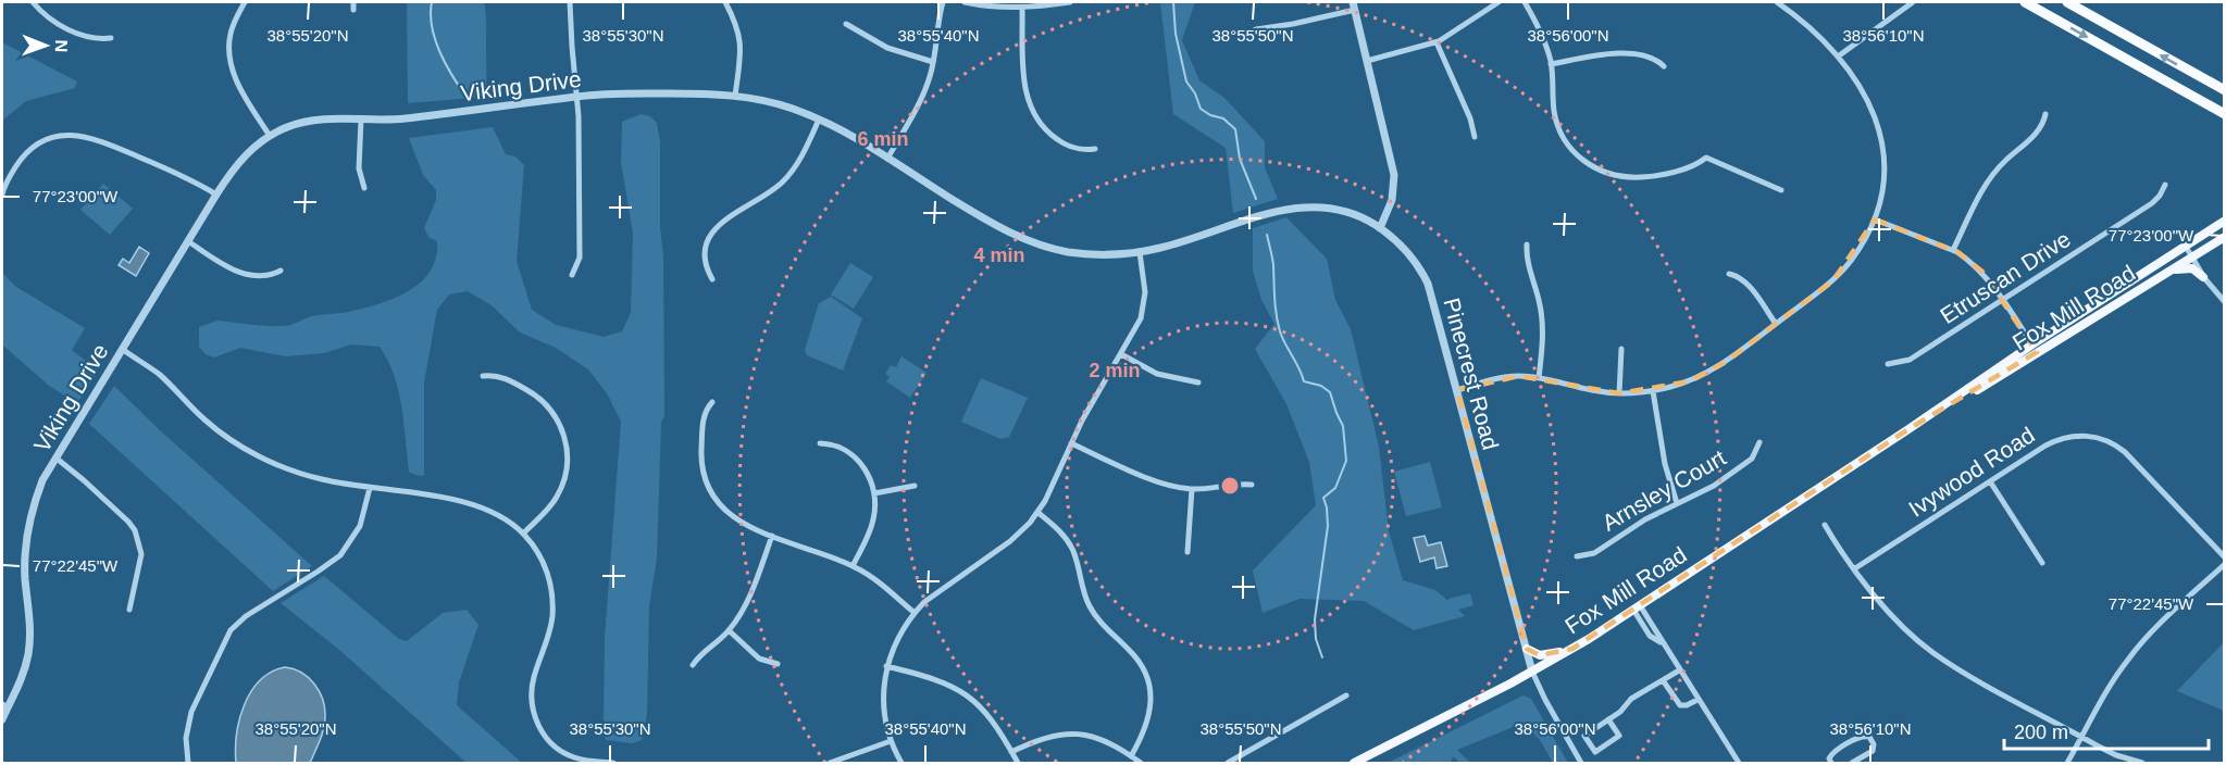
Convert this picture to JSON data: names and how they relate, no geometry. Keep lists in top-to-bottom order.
{
  "streets": {
    "main road": ["Fox Mill Road"],
    "street": [
      "Viking Drive",
      "Etruscan Drive",
      "Pinecrest Road",
      "Ivywood Road",
      "Arnsley Court"
    ]
  },
  "crossings": [
    ["Viking Drive", "Pinecrest Road"],
    ["Fox Mill Road", "Pinecrest Road"]
  ],
  "scale_bar": "200 m",
  "north": "right",
  "coordinates": [
    "38°55'20\"N",
    "38°55'30\"N",
    "38°55'40\"N",
    "38°55'50\"N",
    "38°56'00\"N",
    "38°56'10\"N",
    "77°23'00\"W",
    "77°22'45\"W"
  ],
  "rings": ["6 min", "4 min", "2 min"]
}
